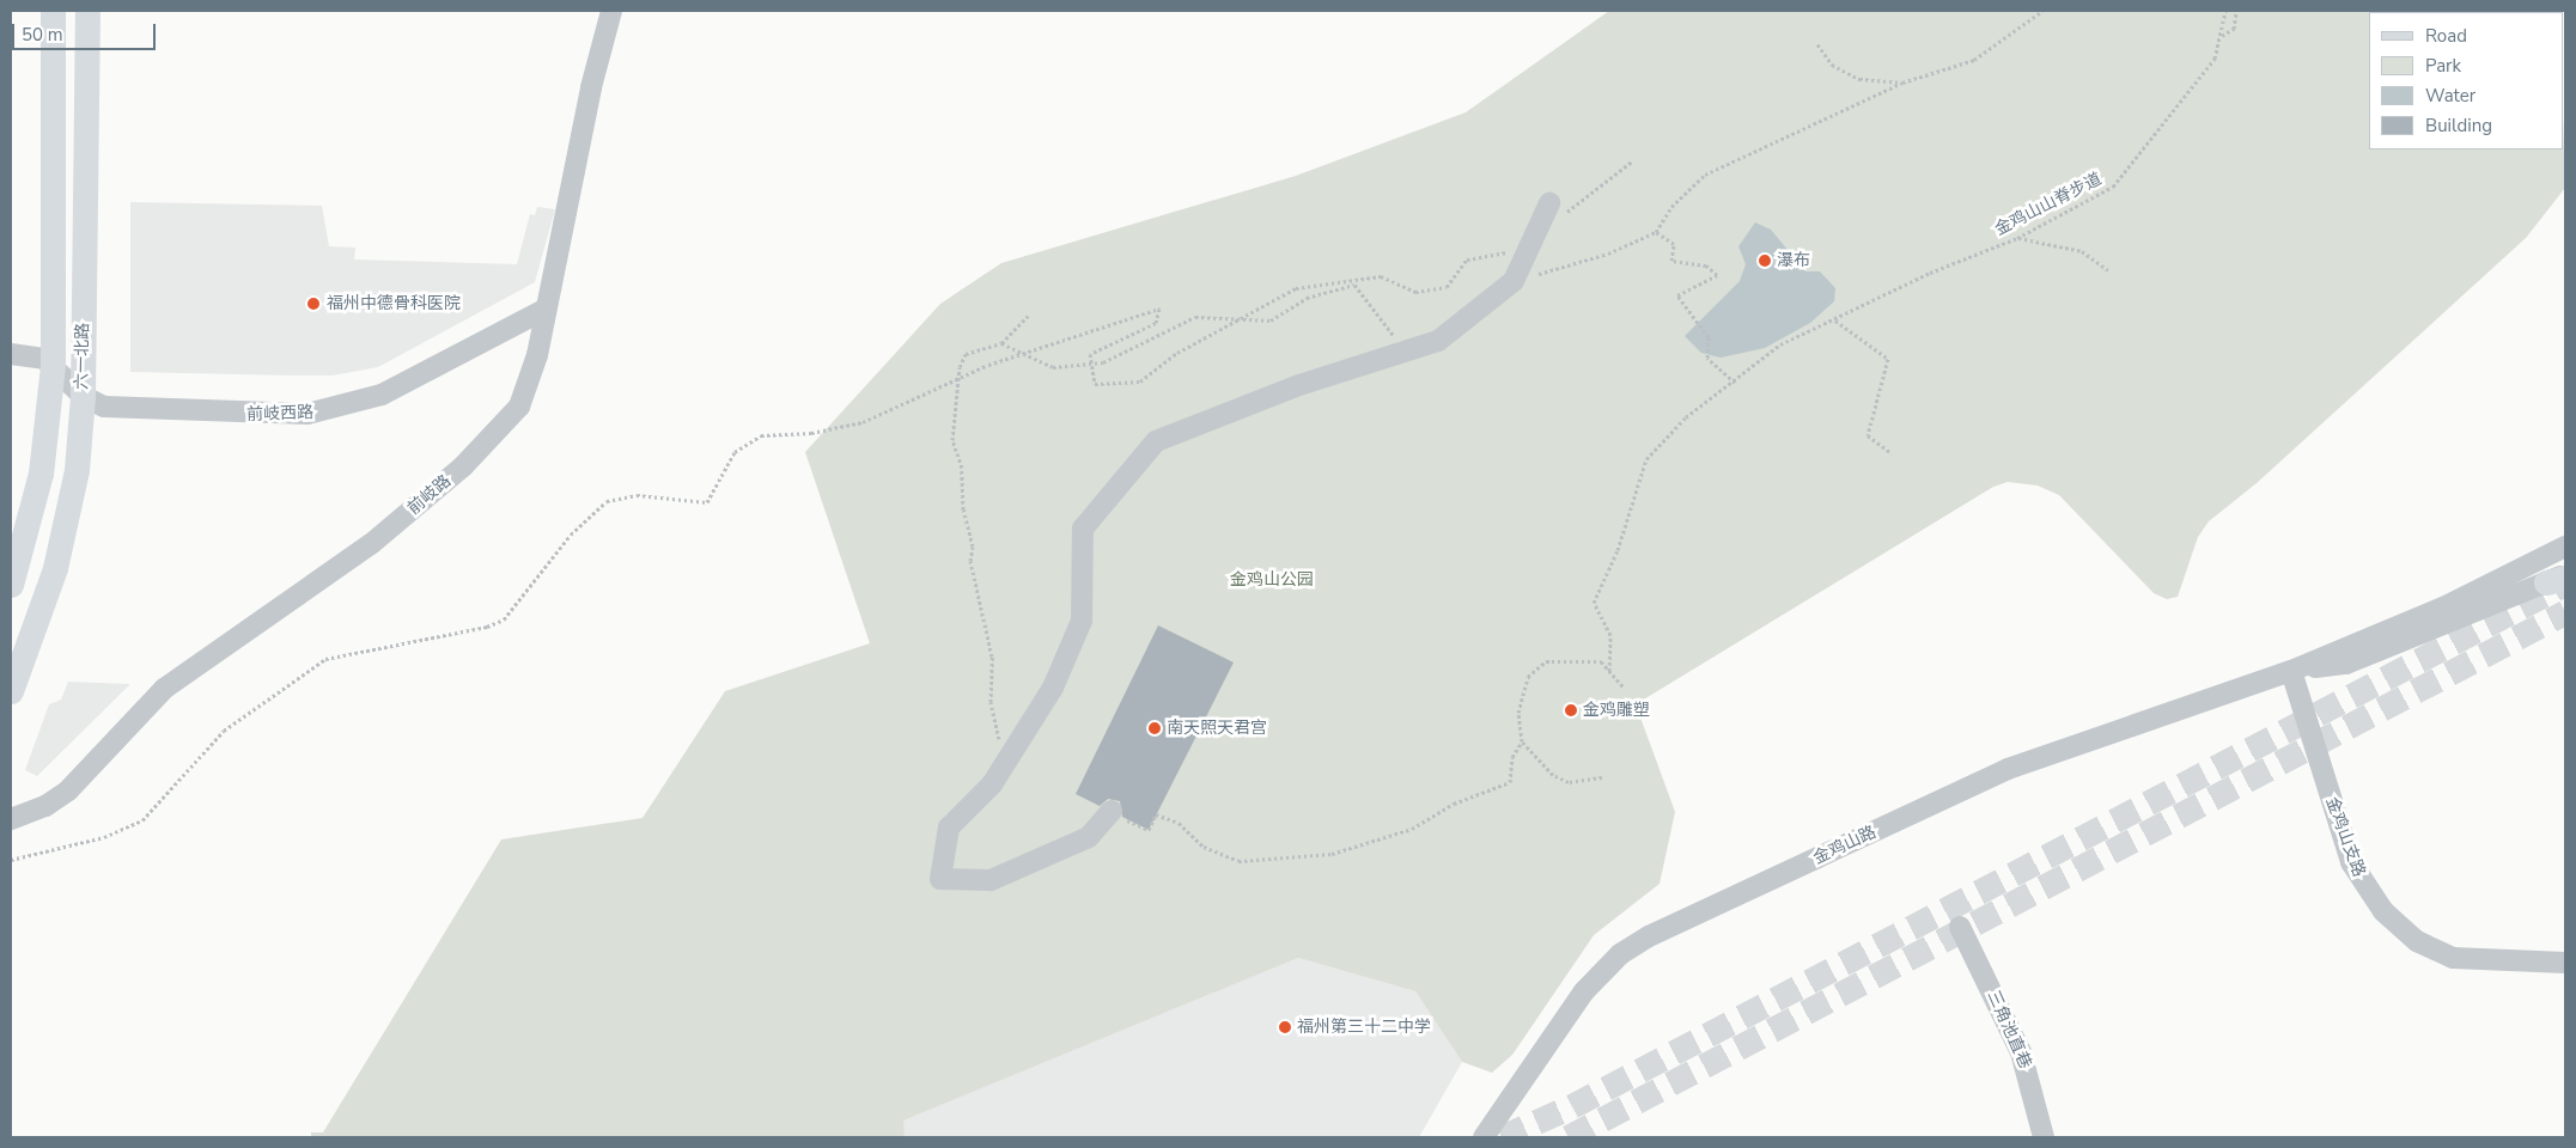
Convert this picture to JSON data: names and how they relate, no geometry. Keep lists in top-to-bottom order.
{
  "streets": {
    "main road": ["六一北路"],
    "street": [
      "前岐西路",
      "前岐路",
      "金鸡山支路",
      "金鸡山路",
      "三角池直巷"
    ],
    "path": ["金鸡山山脊步道"]
  },
  "crossings": [
    ["六一北路", "前岐西路"],
    ["前岐西路", "前岐路"],
    ["金鸡山支路", "金鸡山路"]
  ],
  "parks": ["金鸡山公园"],
  "places": [
    "瀑布",
    "福州中德骨科医院",
    "金鸡雕塑",
    "南天照天君宫",
    "福州第三十二中学"
  ],
  "legend": [
    "Road",
    "Park",
    "Water",
    "Building"
  ],
  "scale_bar": "50 m"
}
